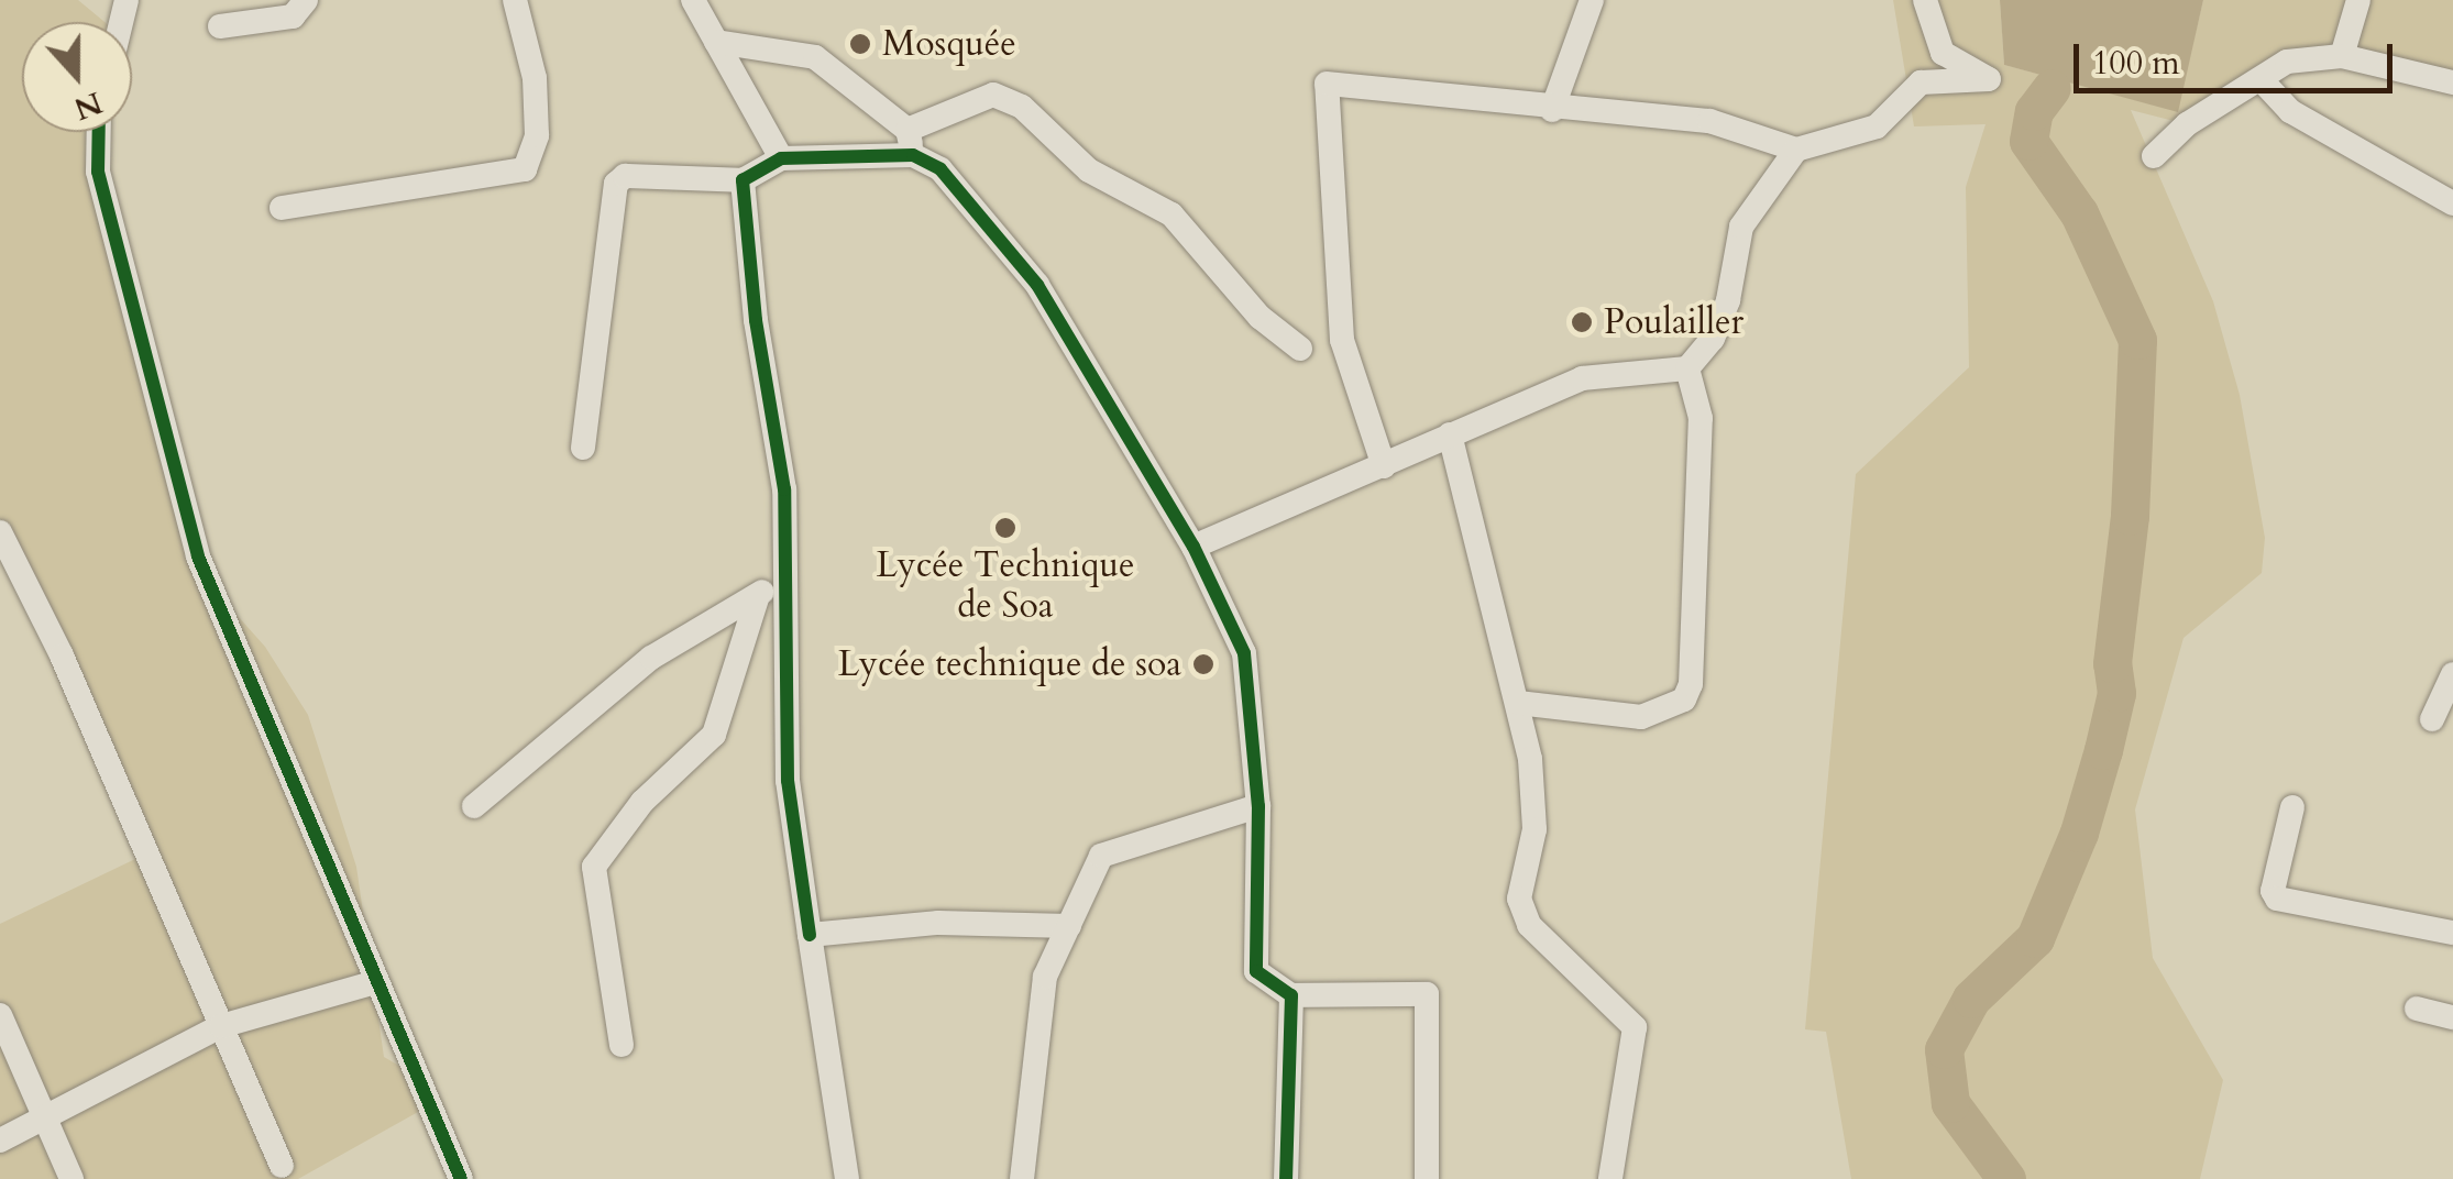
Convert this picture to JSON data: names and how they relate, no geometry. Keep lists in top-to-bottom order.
{
  "places": [
    "Mosquée",
    "Poulailler",
    "Lycée Technique de Soa",
    "Lycée technique de soa"
  ],
  "scale_bar": "100 m",
  "north": "bottom"
}
